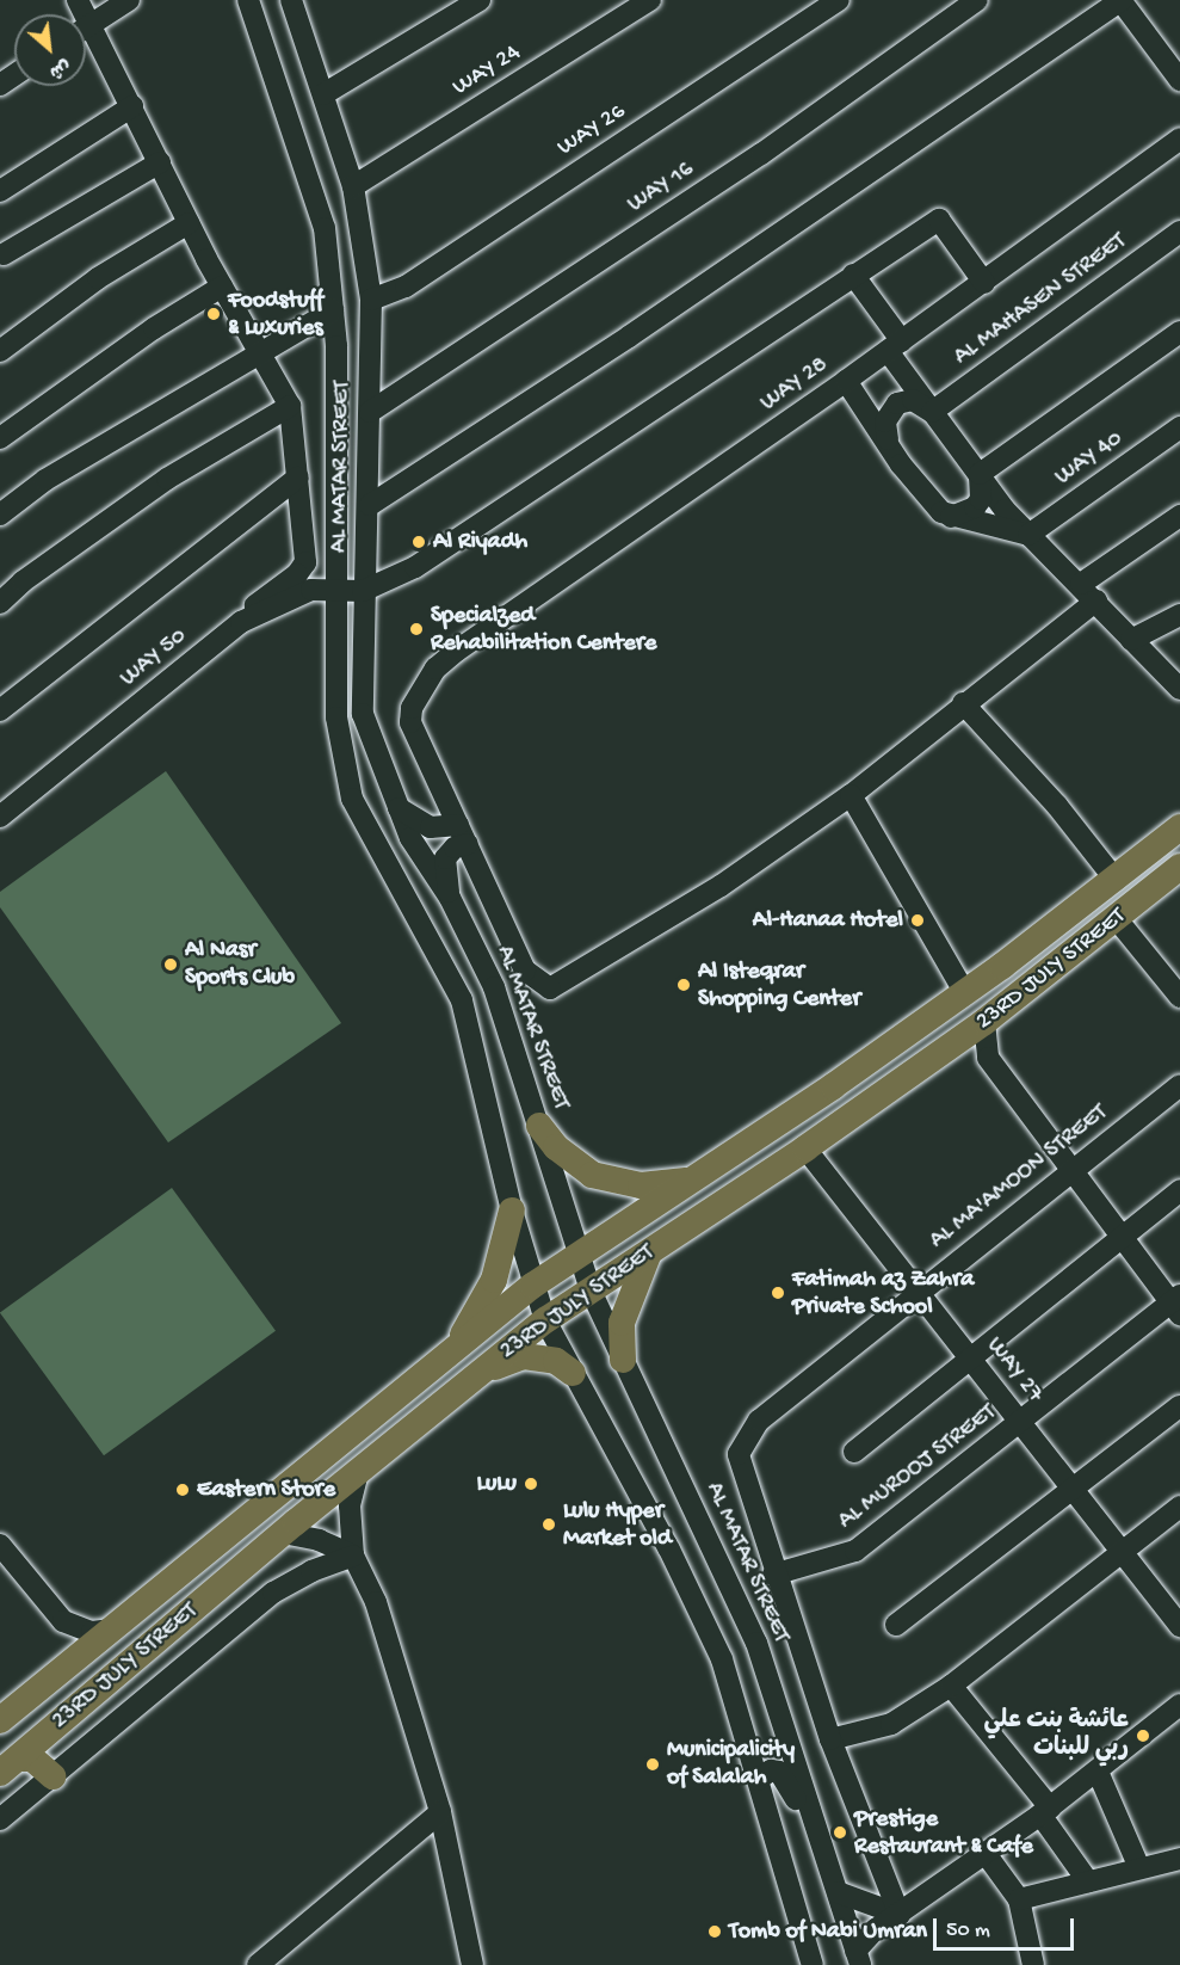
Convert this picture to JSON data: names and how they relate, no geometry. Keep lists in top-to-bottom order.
{
  "streets": {
    "main road": ["23RD JULY STREET"],
    "street": [
      "WAY 24",
      "WAY 26",
      "WAY 16",
      "AL MAHASEN STREET",
      "WAY 28",
      "WAY 40",
      "AL MATAR STREET",
      "WAY 50",
      "AL MA'AMOON STREET",
      "WAY 27",
      "AL MUROOJ STREET"
    ]
  },
  "crossings": [
    ["WAY 24", "AL MATAR STREET"],
    ["WAY 26", "AL MATAR STREET"],
    ["WAY 16", "AL MATAR STREET"],
    ["AL MATAR STREET", "WAY 50"],
    ["AL MATAR STREET", "23RD JULY STREET"],
    ["23RD JULY STREET", "WAY 27"],
    ["AL MA'AMOON STREET", "WAY 27"],
    ["AL MA'AMOON STREET", "AL MUROOJ STREET"],
    ["WAY 27", "AL MUROOJ STREET"]
  ],
  "places": [
    "Foodstuff & Luxuries",
    "Al Riyadh",
    "Specialzed Rehabilitation Centere",
    "Al-Hanaa Hotel",
    "Al Nasr Sports Club",
    "Al Isteqrar Shopping Center",
    "Fatimah az Zahra Private School",
    "LuLu",
    "Eastern Store",
    "Lulu Hyper Market old",
    "عائشة بنت علي ربي للبنات",
    "Municipalicity of Salalah",
    "Prestige Restaurant & Cafe",
    "Tomb of Nabi Umran"
  ],
  "scale_bar": "50 m",
  "north": "bottom right"
}
